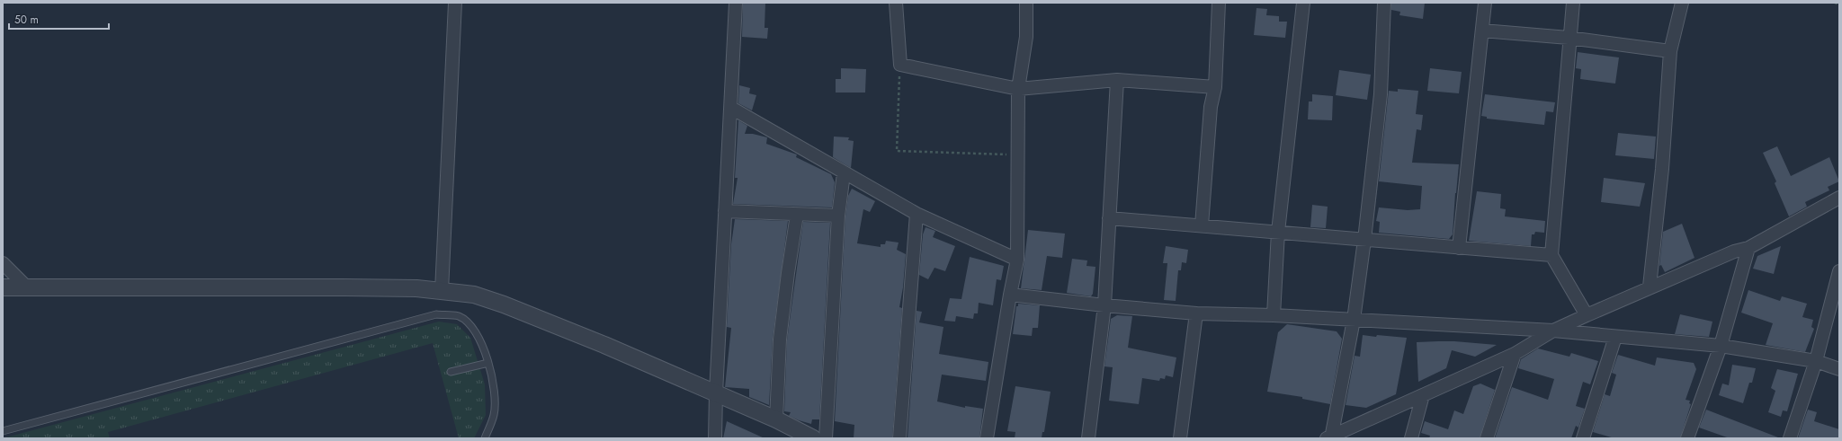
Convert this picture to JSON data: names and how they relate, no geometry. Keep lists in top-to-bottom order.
{
  "scale_bar": "50 m"
}
